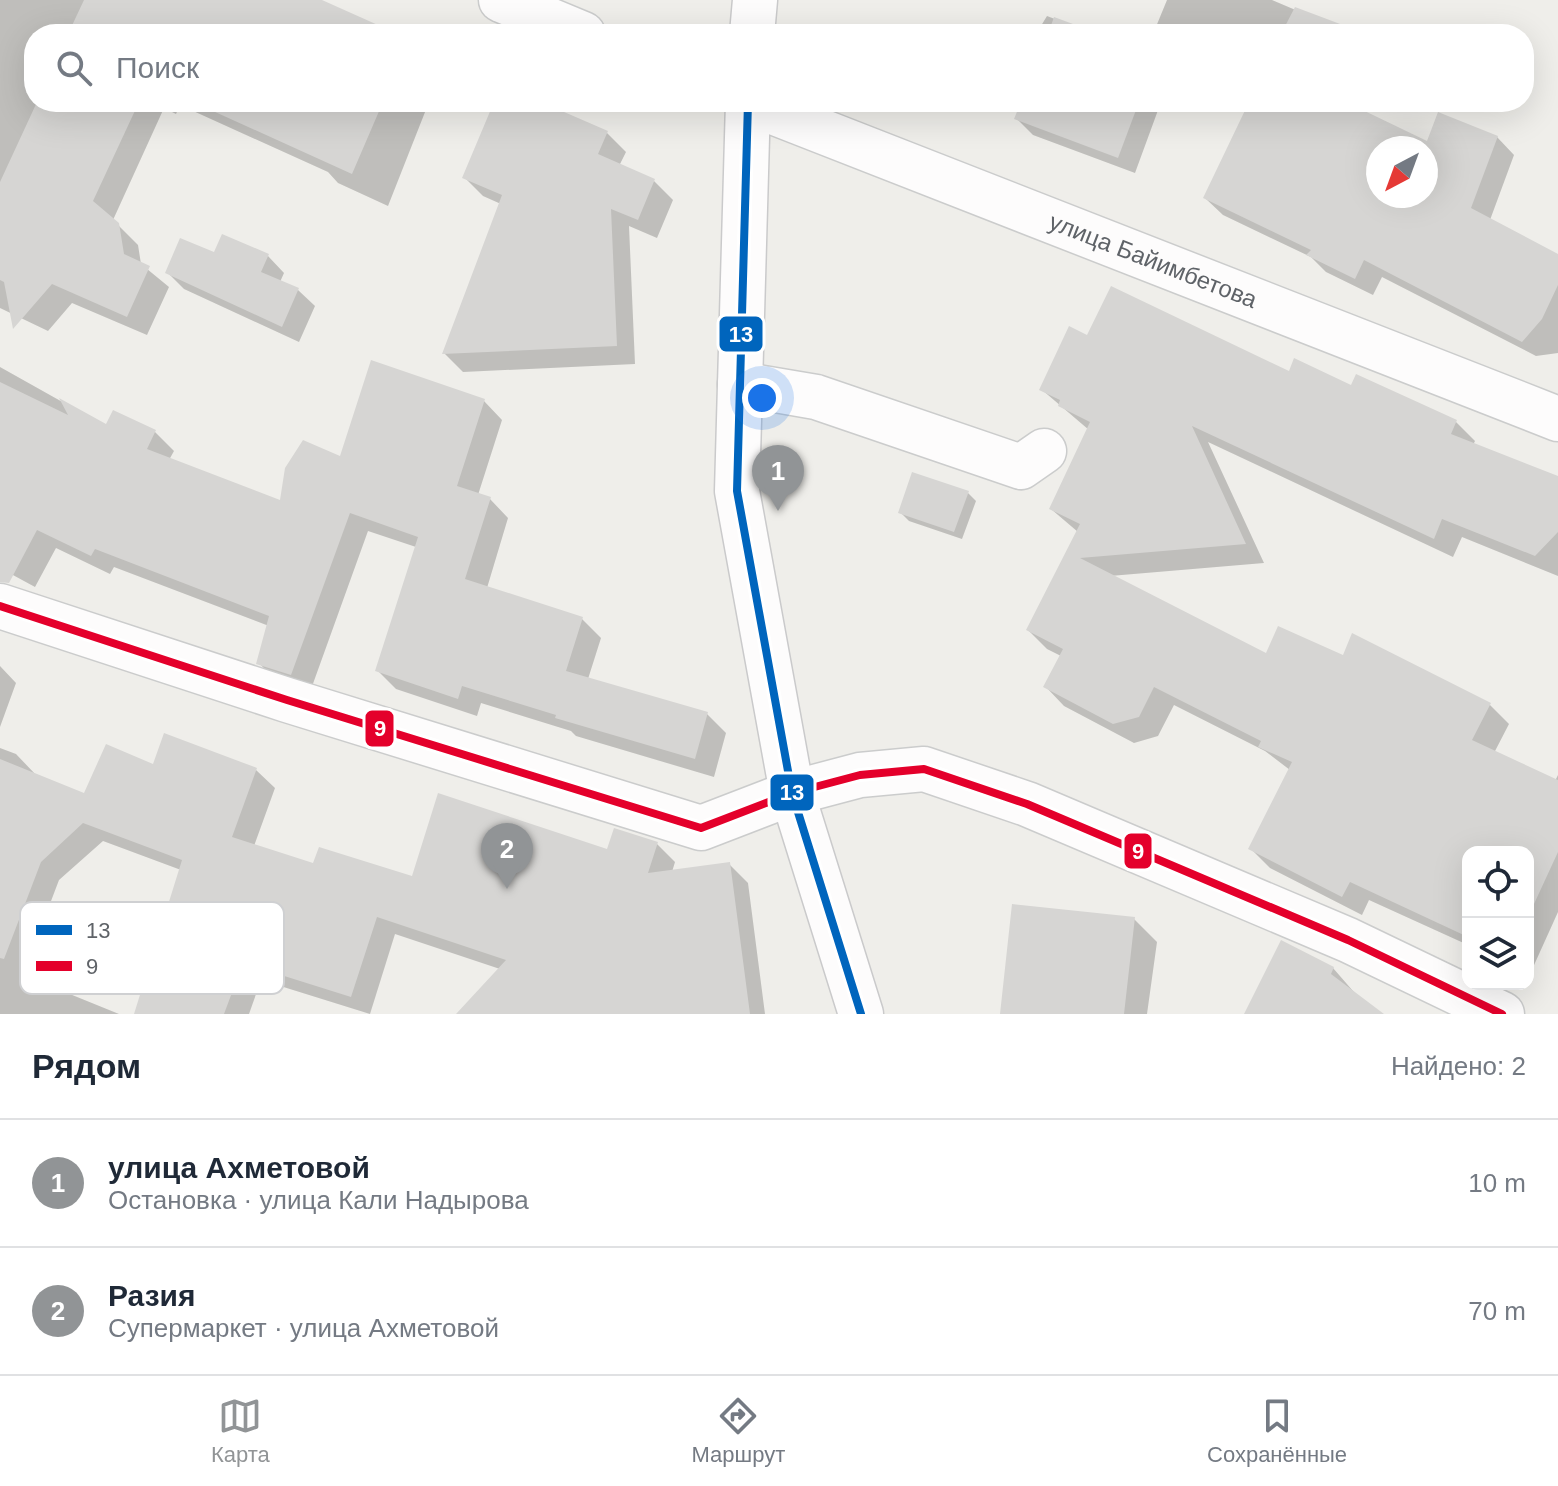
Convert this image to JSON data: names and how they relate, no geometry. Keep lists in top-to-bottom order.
{
  "streets": {
    "street": ["улица Байимбетова"]
  },
  "lines": ["transit line 13", "transit line 9"],
  "legend": ["13", "9"],
  "north": "bottom left",
  "page": {
    "search": "Поиск",
    "pins": ["1", "2"],
    "heading": ["Рядом", "Найдено: 2"],
    "list": [
      {
        "mark": "1",
        "name": "улица Ахметовой",
        "note": "Остановка · улица Кали Надырова",
        "value": "10 m"
      },
      {
        "mark": "2",
        "name": "Разия",
        "note": "Супермаркет · улица Ахметовой",
        "value": "70 m"
      }
    ],
    "nav": ["Карта", "Маршрут", "Сохранённые"]
  }
}
